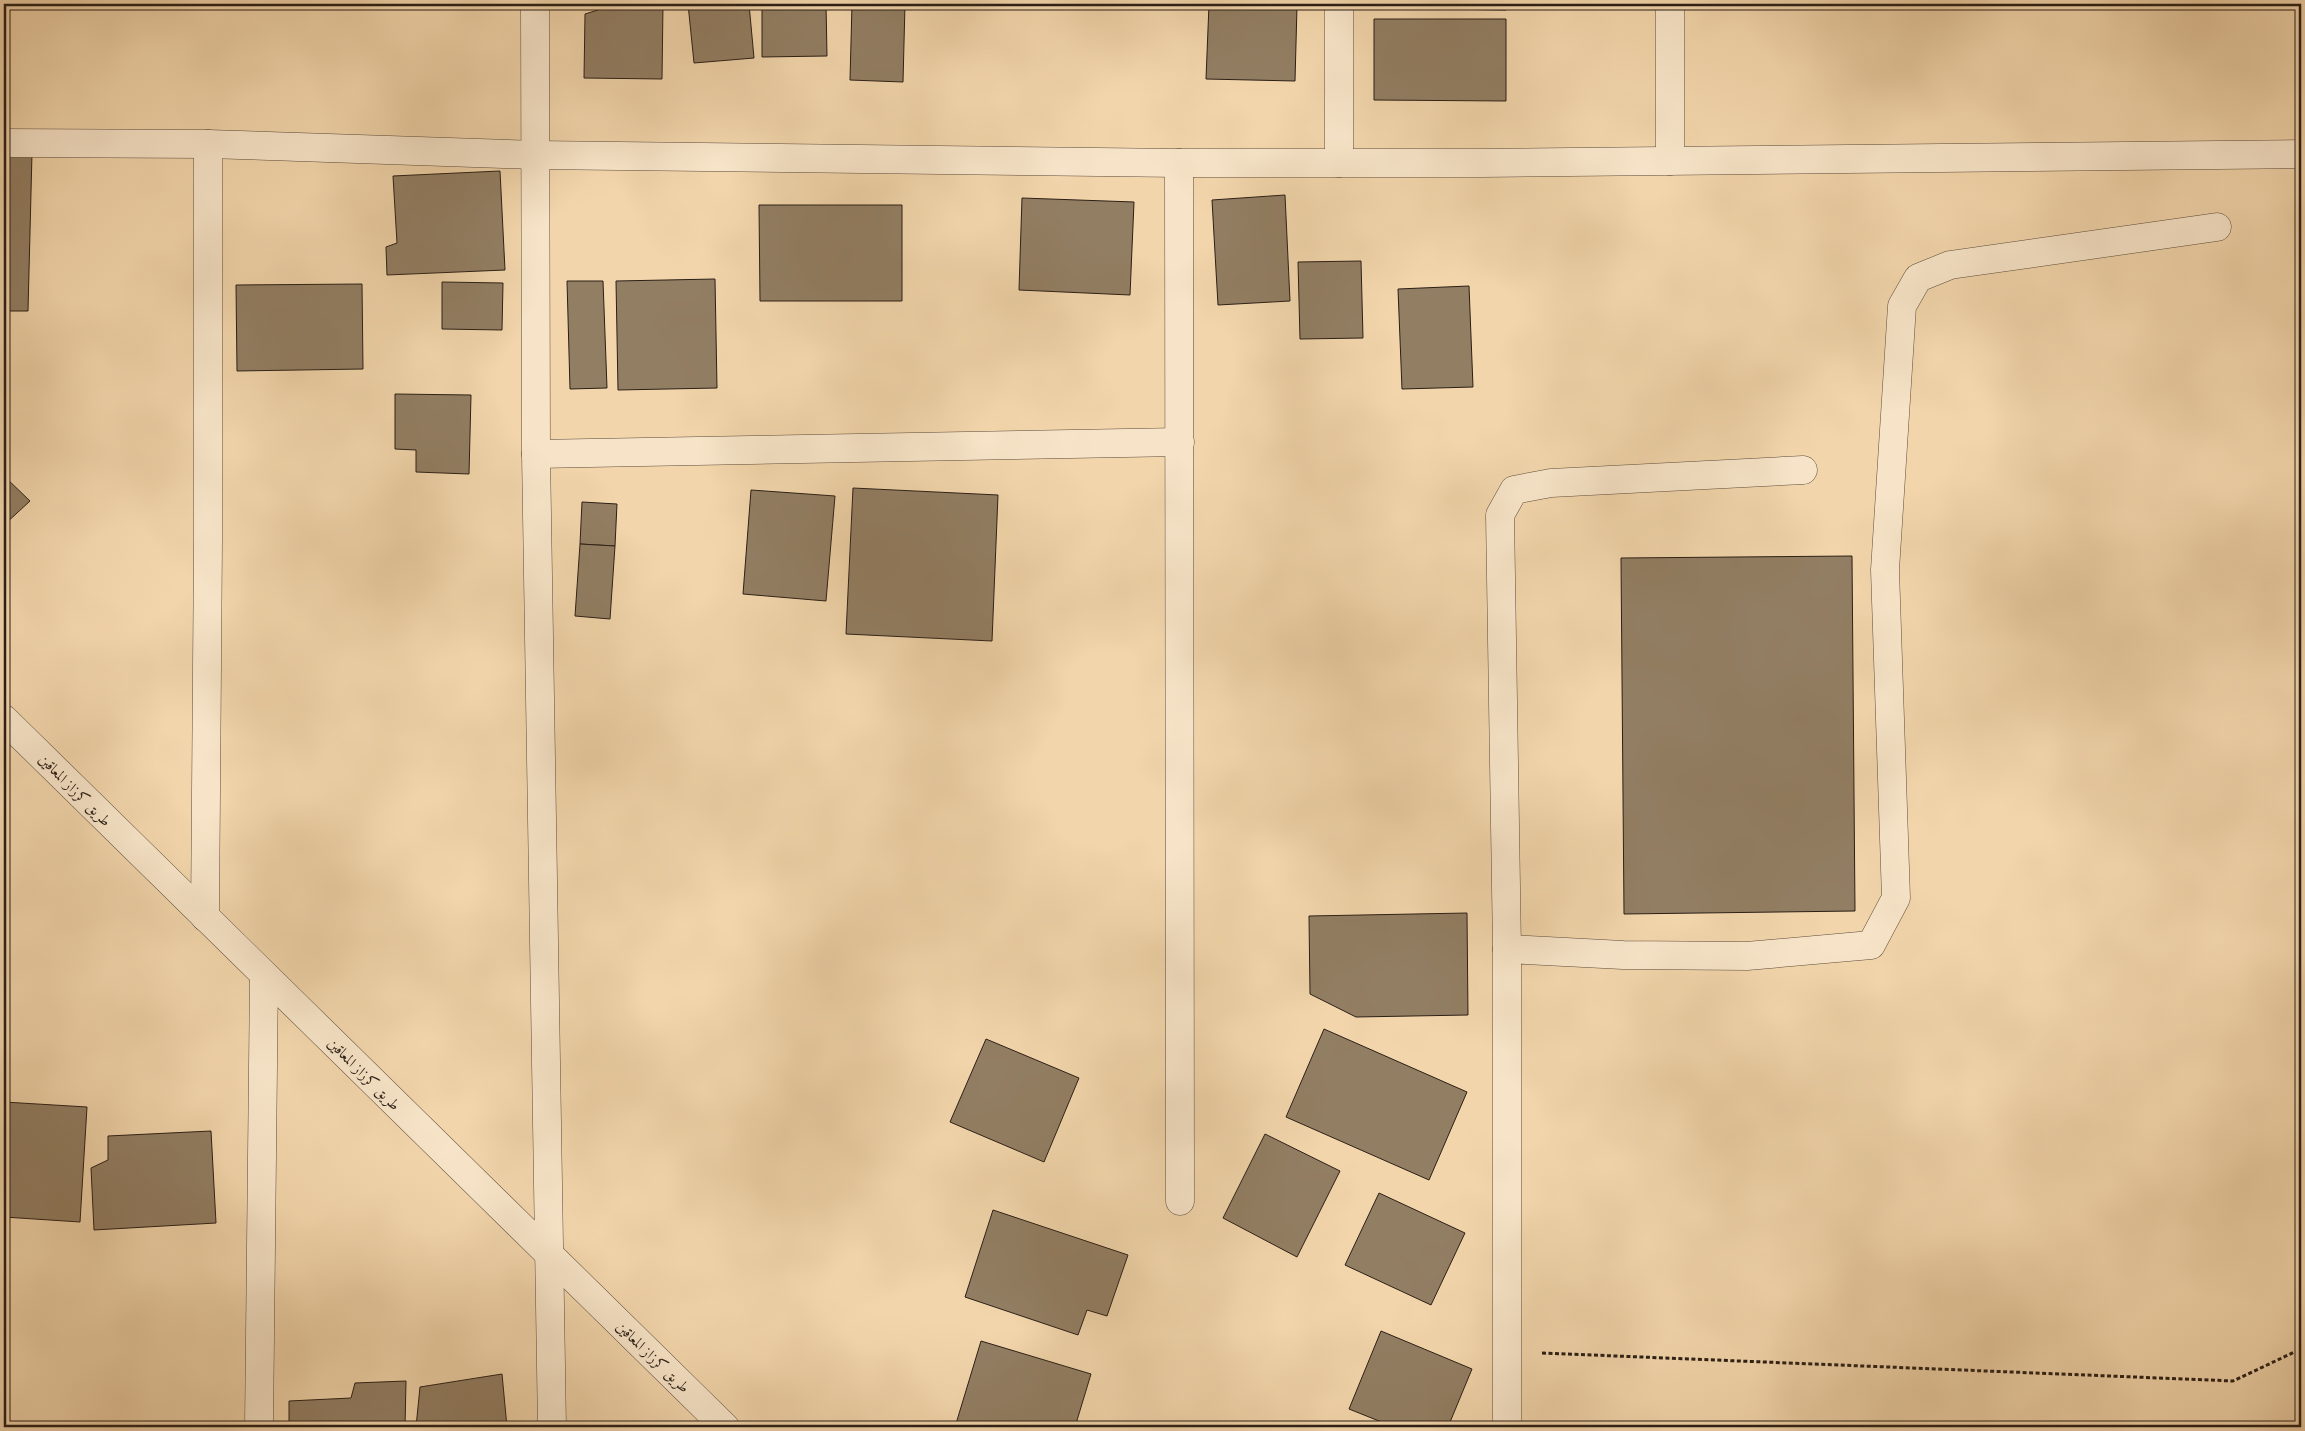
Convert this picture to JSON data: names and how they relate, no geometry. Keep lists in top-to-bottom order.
{
  "streets": {
    "street": ["طريق كرزاز المعاقين"]
  }
}
